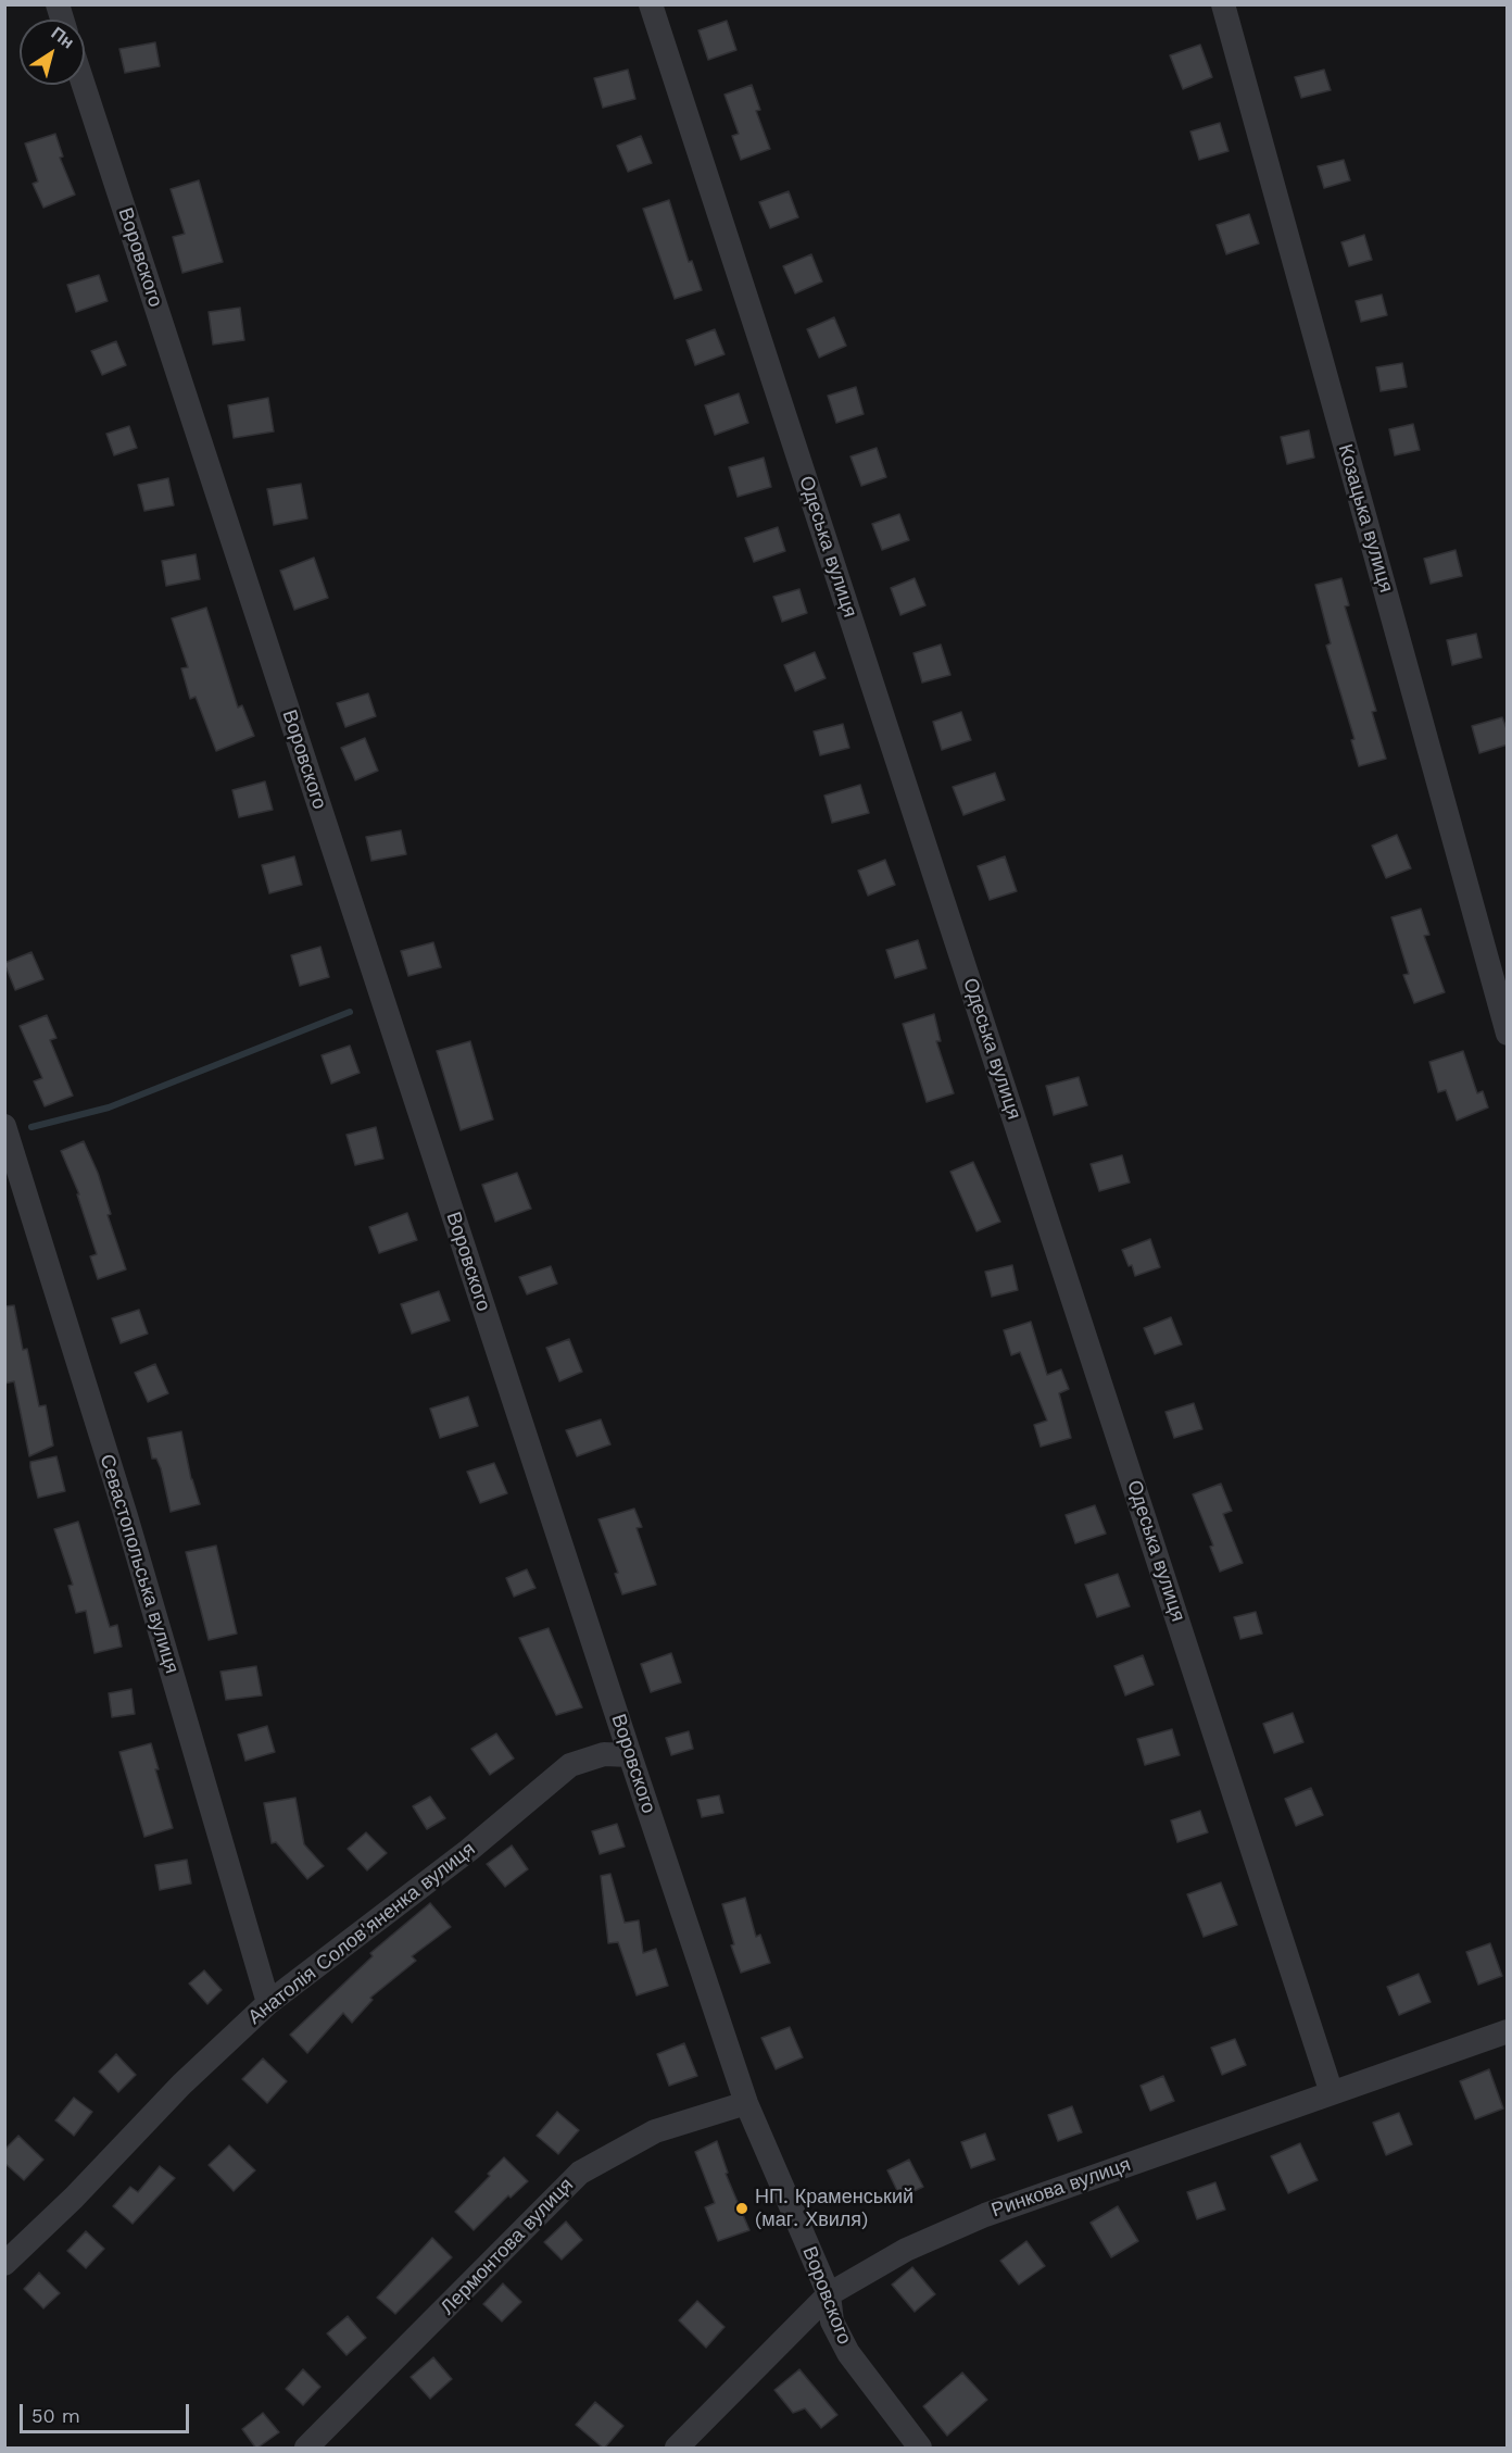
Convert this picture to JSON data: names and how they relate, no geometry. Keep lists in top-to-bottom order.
{
  "streets": {
    "street": [
      "Воровского",
      "Козацька вулиця",
      "Одеська вулиця",
      "Севастопольська вулиця",
      "Анатолія Солов'яненка вулиця",
      "Ринкова вулиця",
      "Лермонтова вулиця"
    ]
  },
  "crossings": [
    ["Воровского", "Анатолія Солов'яненка вулиця"],
    ["Воровского", "Ринкова вулиця"],
    ["Воровского", "Лермонтова вулиця"],
    ["Одеська вулиця", "Ринкова вулиця"],
    ["Севастопольська вулиця", "Анатолія Солов'яненка вулиця"]
  ],
  "places": ["НП. Краменський (маг. Хвиля)"],
  "scale_bar": "50 m",
  "north": "top right"
}
